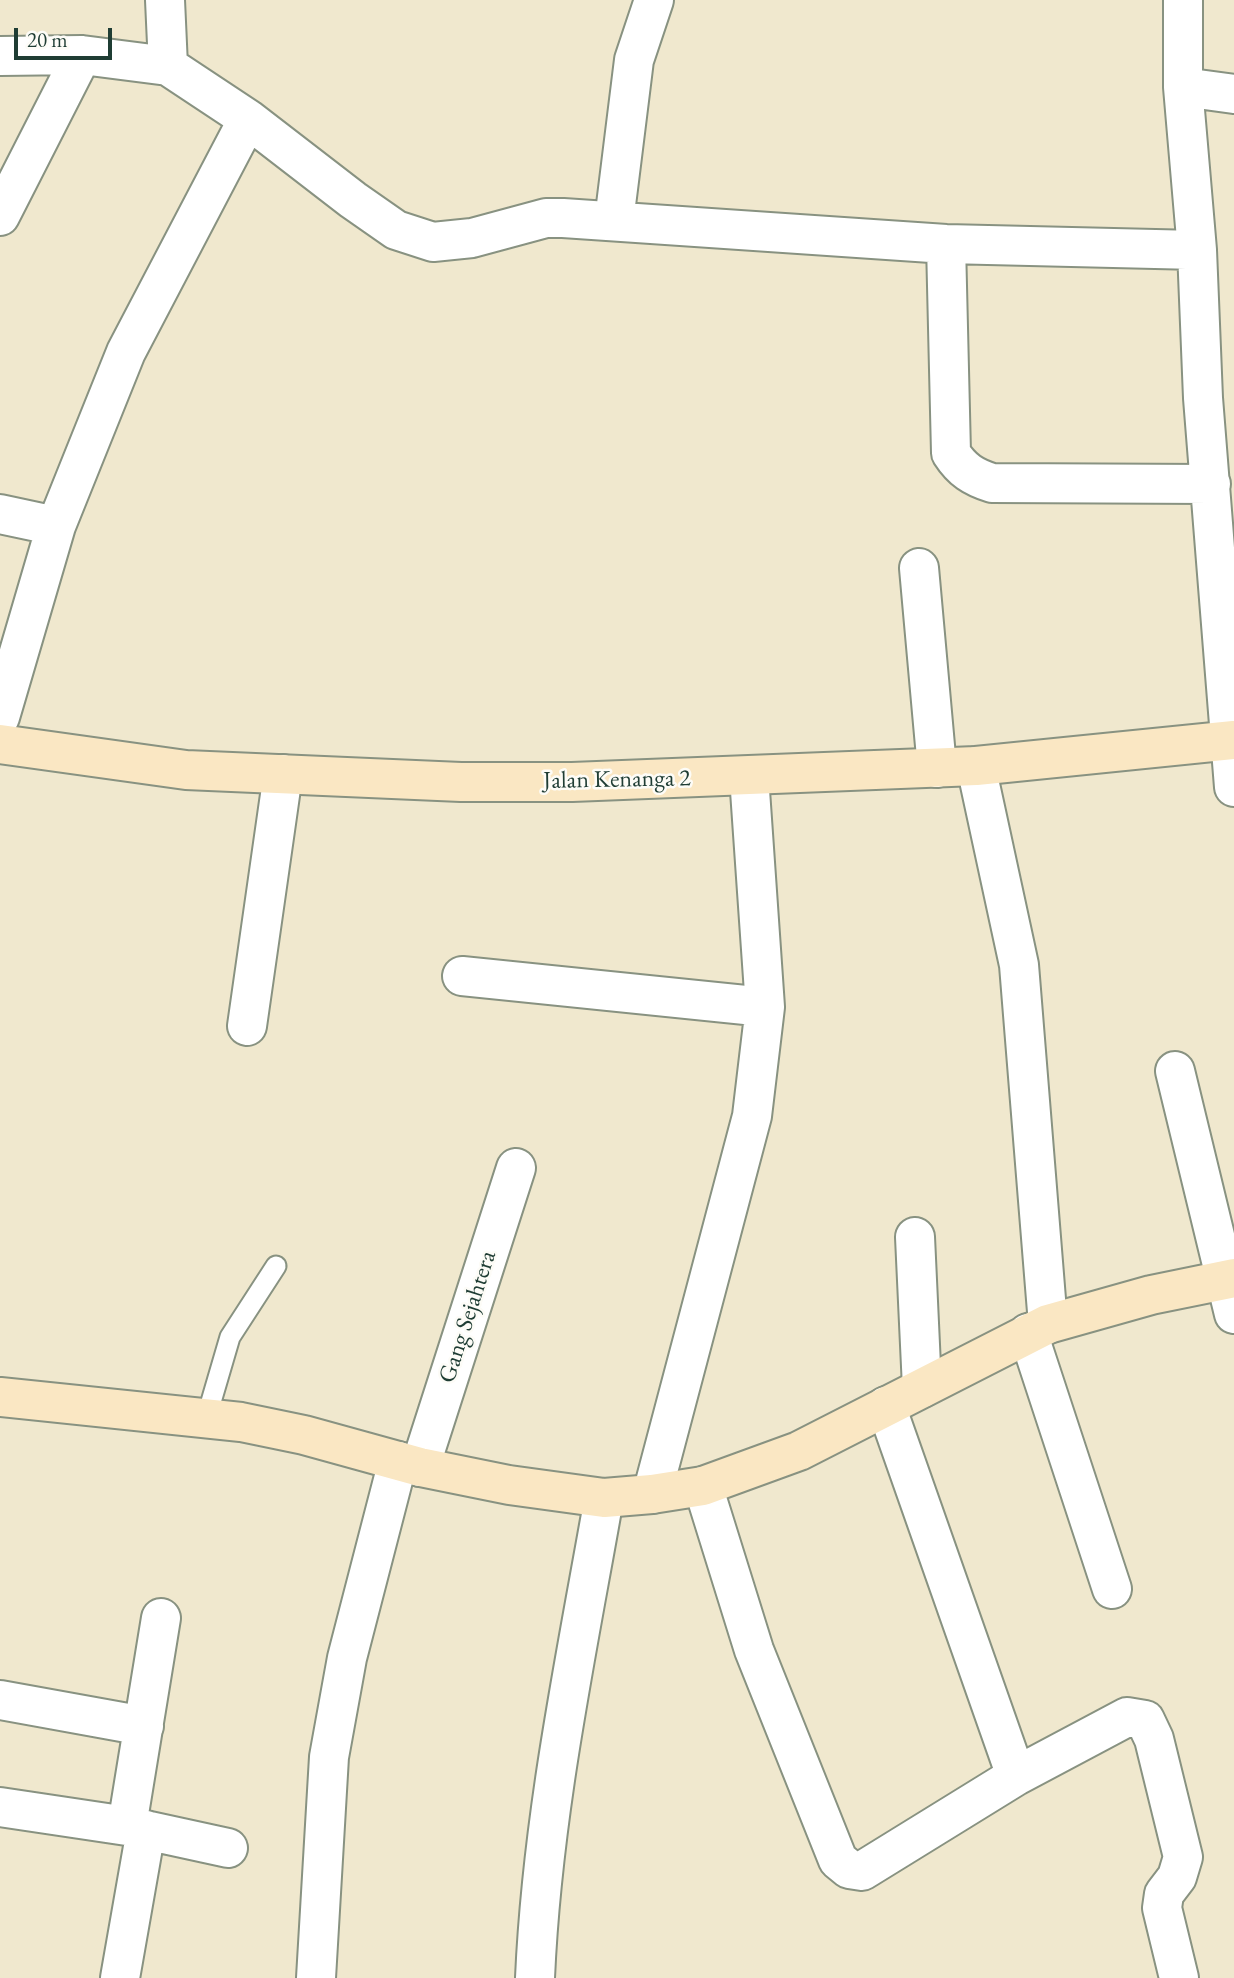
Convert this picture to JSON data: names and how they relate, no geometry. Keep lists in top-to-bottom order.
{
  "streets": {
    "street": ["Jalan Kenanga 2", "Gang Sejahtera"]
  },
  "scale_bar": "20 m"
}
